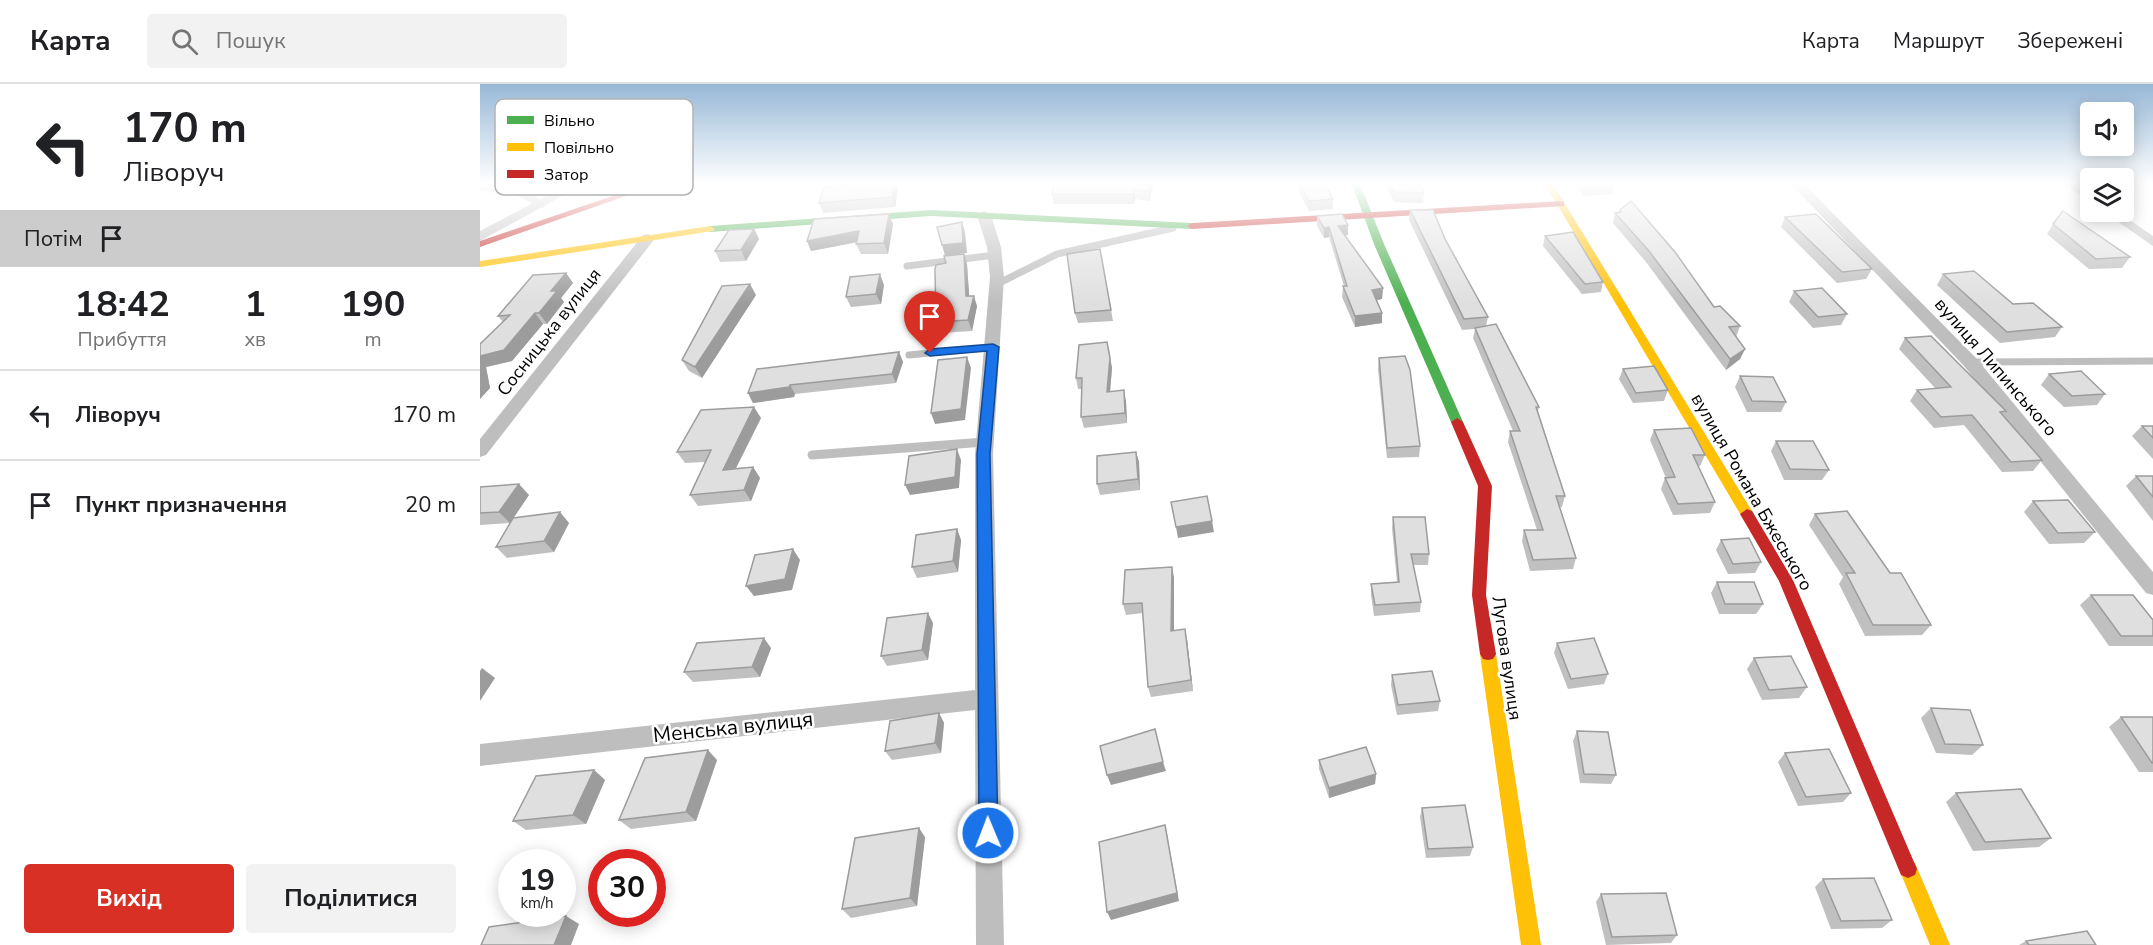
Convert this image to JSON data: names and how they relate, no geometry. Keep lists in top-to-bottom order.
{
  "streets": {
    "street": [
      "Сосницька вулиця",
      "вулиця Липинського",
      "вулиця Романа Бжеського",
      "Лугова вулиця",
      "Менська вулиця"
    ]
  },
  "legend": ["Вільно", "Повільно", "Затор"],
  "page": {
    "header": "Карта",
    "search": "Пошук",
    "nav": ["Карта", "Маршрут", "Збережені"],
    "turn": ["170 m", "Ліворуч"],
    "then": "Потім",
    "eta": [
      "18:42",
      "Прибуття",
      "1",
      "хв",
      "190",
      "m"
    ],
    "list": [
      {
        "name": "Ліворуч",
        "value": "170 m"
      },
      {
        "name": "Пункт призначення",
        "value": "20 m"
      }
    ],
    "speed": "19 km/h",
    "limit": "30",
    "buttons": ["Вихід", "Поділитися"]
  }
}
